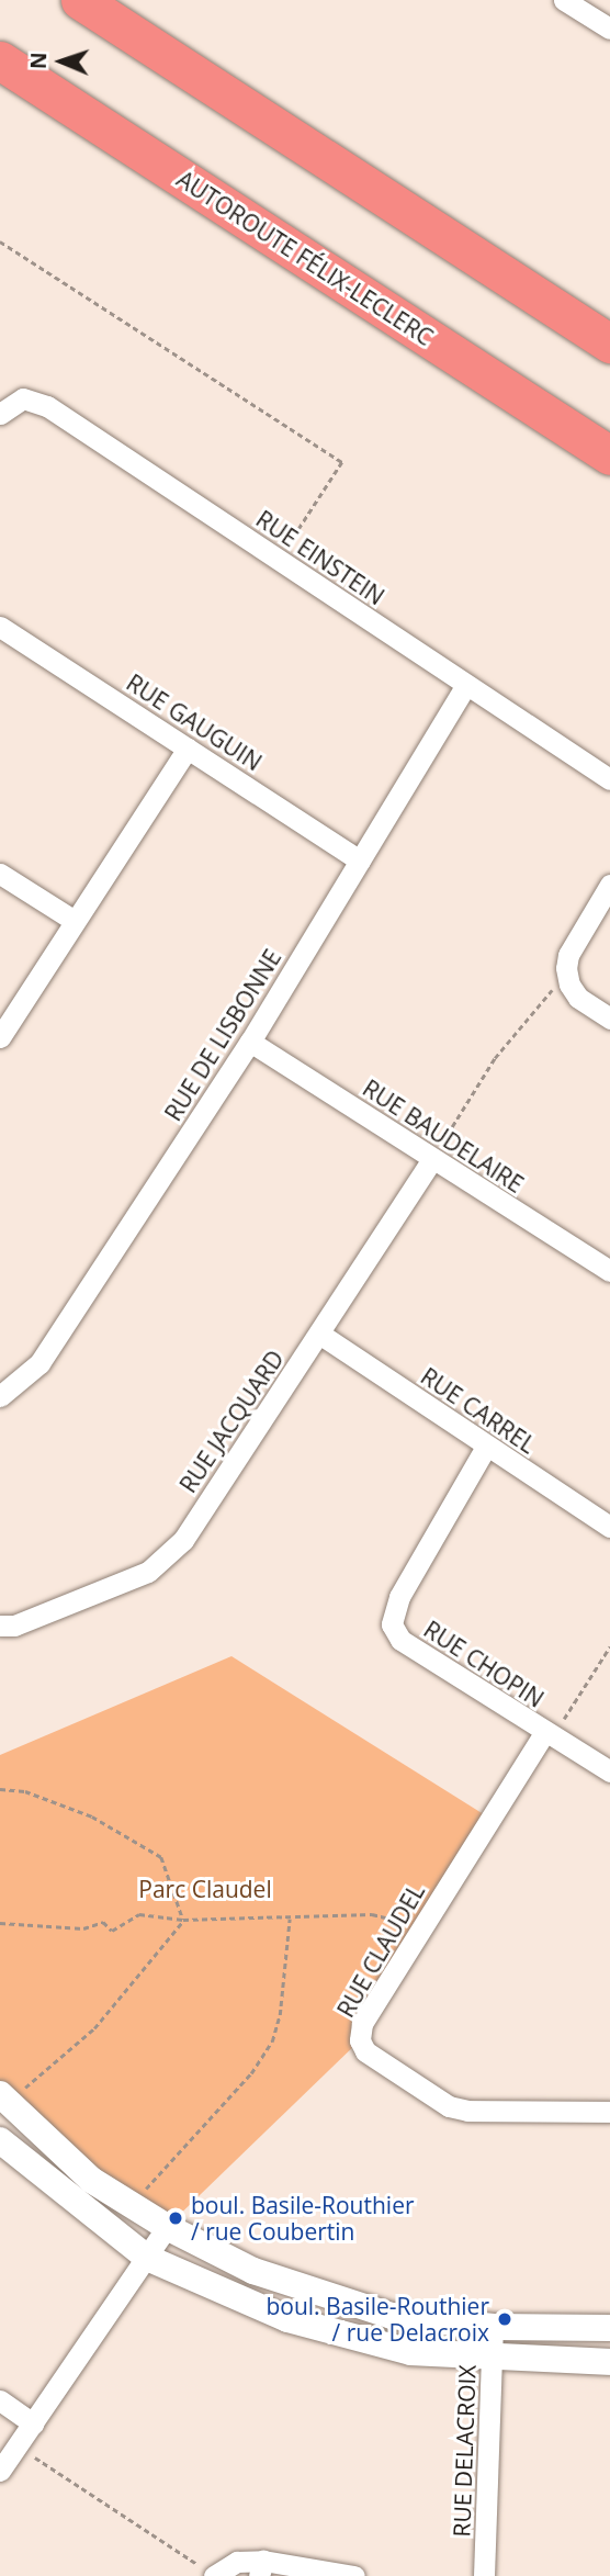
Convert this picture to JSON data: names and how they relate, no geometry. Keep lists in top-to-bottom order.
{
  "streets": {
    "highway": ["AUTOROUTE FÉLIX-LECLERC"],
    "street": [
      "RUE EINSTEIN",
      "RUE GAUGUIN",
      "RUE DE LISBONNE",
      "RUE BAUDELAIRE",
      "RUE CARREL",
      "RUE JACQUARD",
      "RUE CHOPIN",
      "RUE CLAUDEL",
      "RUE DELACROIX"
    ]
  },
  "crossings": [
    ["RUE EINSTEIN", "RUE DE LISBONNE"],
    ["RUE GAUGUIN", "RUE DE LISBONNE"],
    ["RUE DE LISBONNE", "RUE BAUDELAIRE"],
    ["RUE BAUDELAIRE", "RUE JACQUARD"],
    ["RUE CARREL", "RUE JACQUARD"],
    ["RUE CARREL", "RUE CHOPIN"],
    ["RUE CHOPIN", "RUE CLAUDEL"]
  ],
  "parks": ["Parc Claudel"],
  "places": ["boul. Basile-Routhier / rue Coubertin", "boul. Basile-Routhier / rue Delacroix"],
  "north": "left"
}
